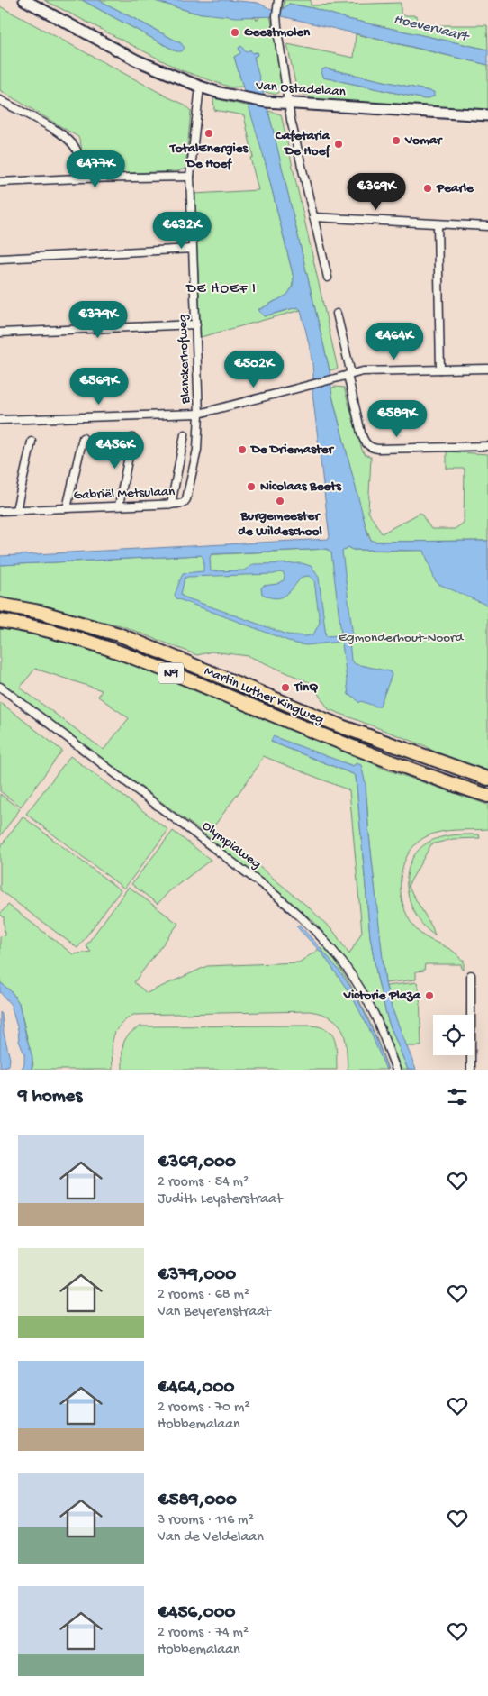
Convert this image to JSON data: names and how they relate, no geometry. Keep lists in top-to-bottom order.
{
  "streets": {
    "highway": ["N9", "Martin Luther Kingweg"],
    "street": [
      "Van Ostadelaan",
      "Blanckerhofweg",
      "Gabriël Metsulaan",
      "Olympiaweg"
    ]
  },
  "crossings": [
    ["Van Ostadelaan", "Blanckerhofweg"],
    ["Blanckerhofweg", "Gabriël Metsulaan"],
    ["N9", "Martin Luther Kingweg"]
  ],
  "districts": ["DE HOEF I"],
  "water": ["Hoevervaart"],
  "parks": ["Egmonderhout-Noord"],
  "places": [
    "Geestmolen",
    "TotalEnergies De Hoef",
    "Vomar",
    "Cafetaria De Hoef",
    "Pearle",
    "De Driemaster",
    "Nicolaas Beets",
    "Burgemeester de Wildeschool",
    "TinQ",
    "Victorie Plaza"
  ],
  "page": {
    "price": [
      "€477K",
      "€369K",
      "€632K",
      "€379K",
      "€464K",
      "€502K",
      "€569K",
      "€589K",
      "€456K"
    ],
    "heading": "9 homes",
    "list": [
      {
        "name": "€369,000",
        "note": "2 rooms · 54 m² · Judith Leysterstraat"
      },
      {
        "name": "€379,000",
        "note": "2 rooms · 68 m² · Van Beyerenstraat"
      },
      {
        "name": "€464,000",
        "note": "2 rooms · 70 m² · Hobbemalaan"
      },
      {
        "name": "€589,000",
        "note": "3 rooms · 116 m² · Van de Veldelaan"
      },
      {
        "name": "€456,000",
        "note": "2 rooms · 74 m² · Hobbemalaan"
      }
    ]
  }
}
